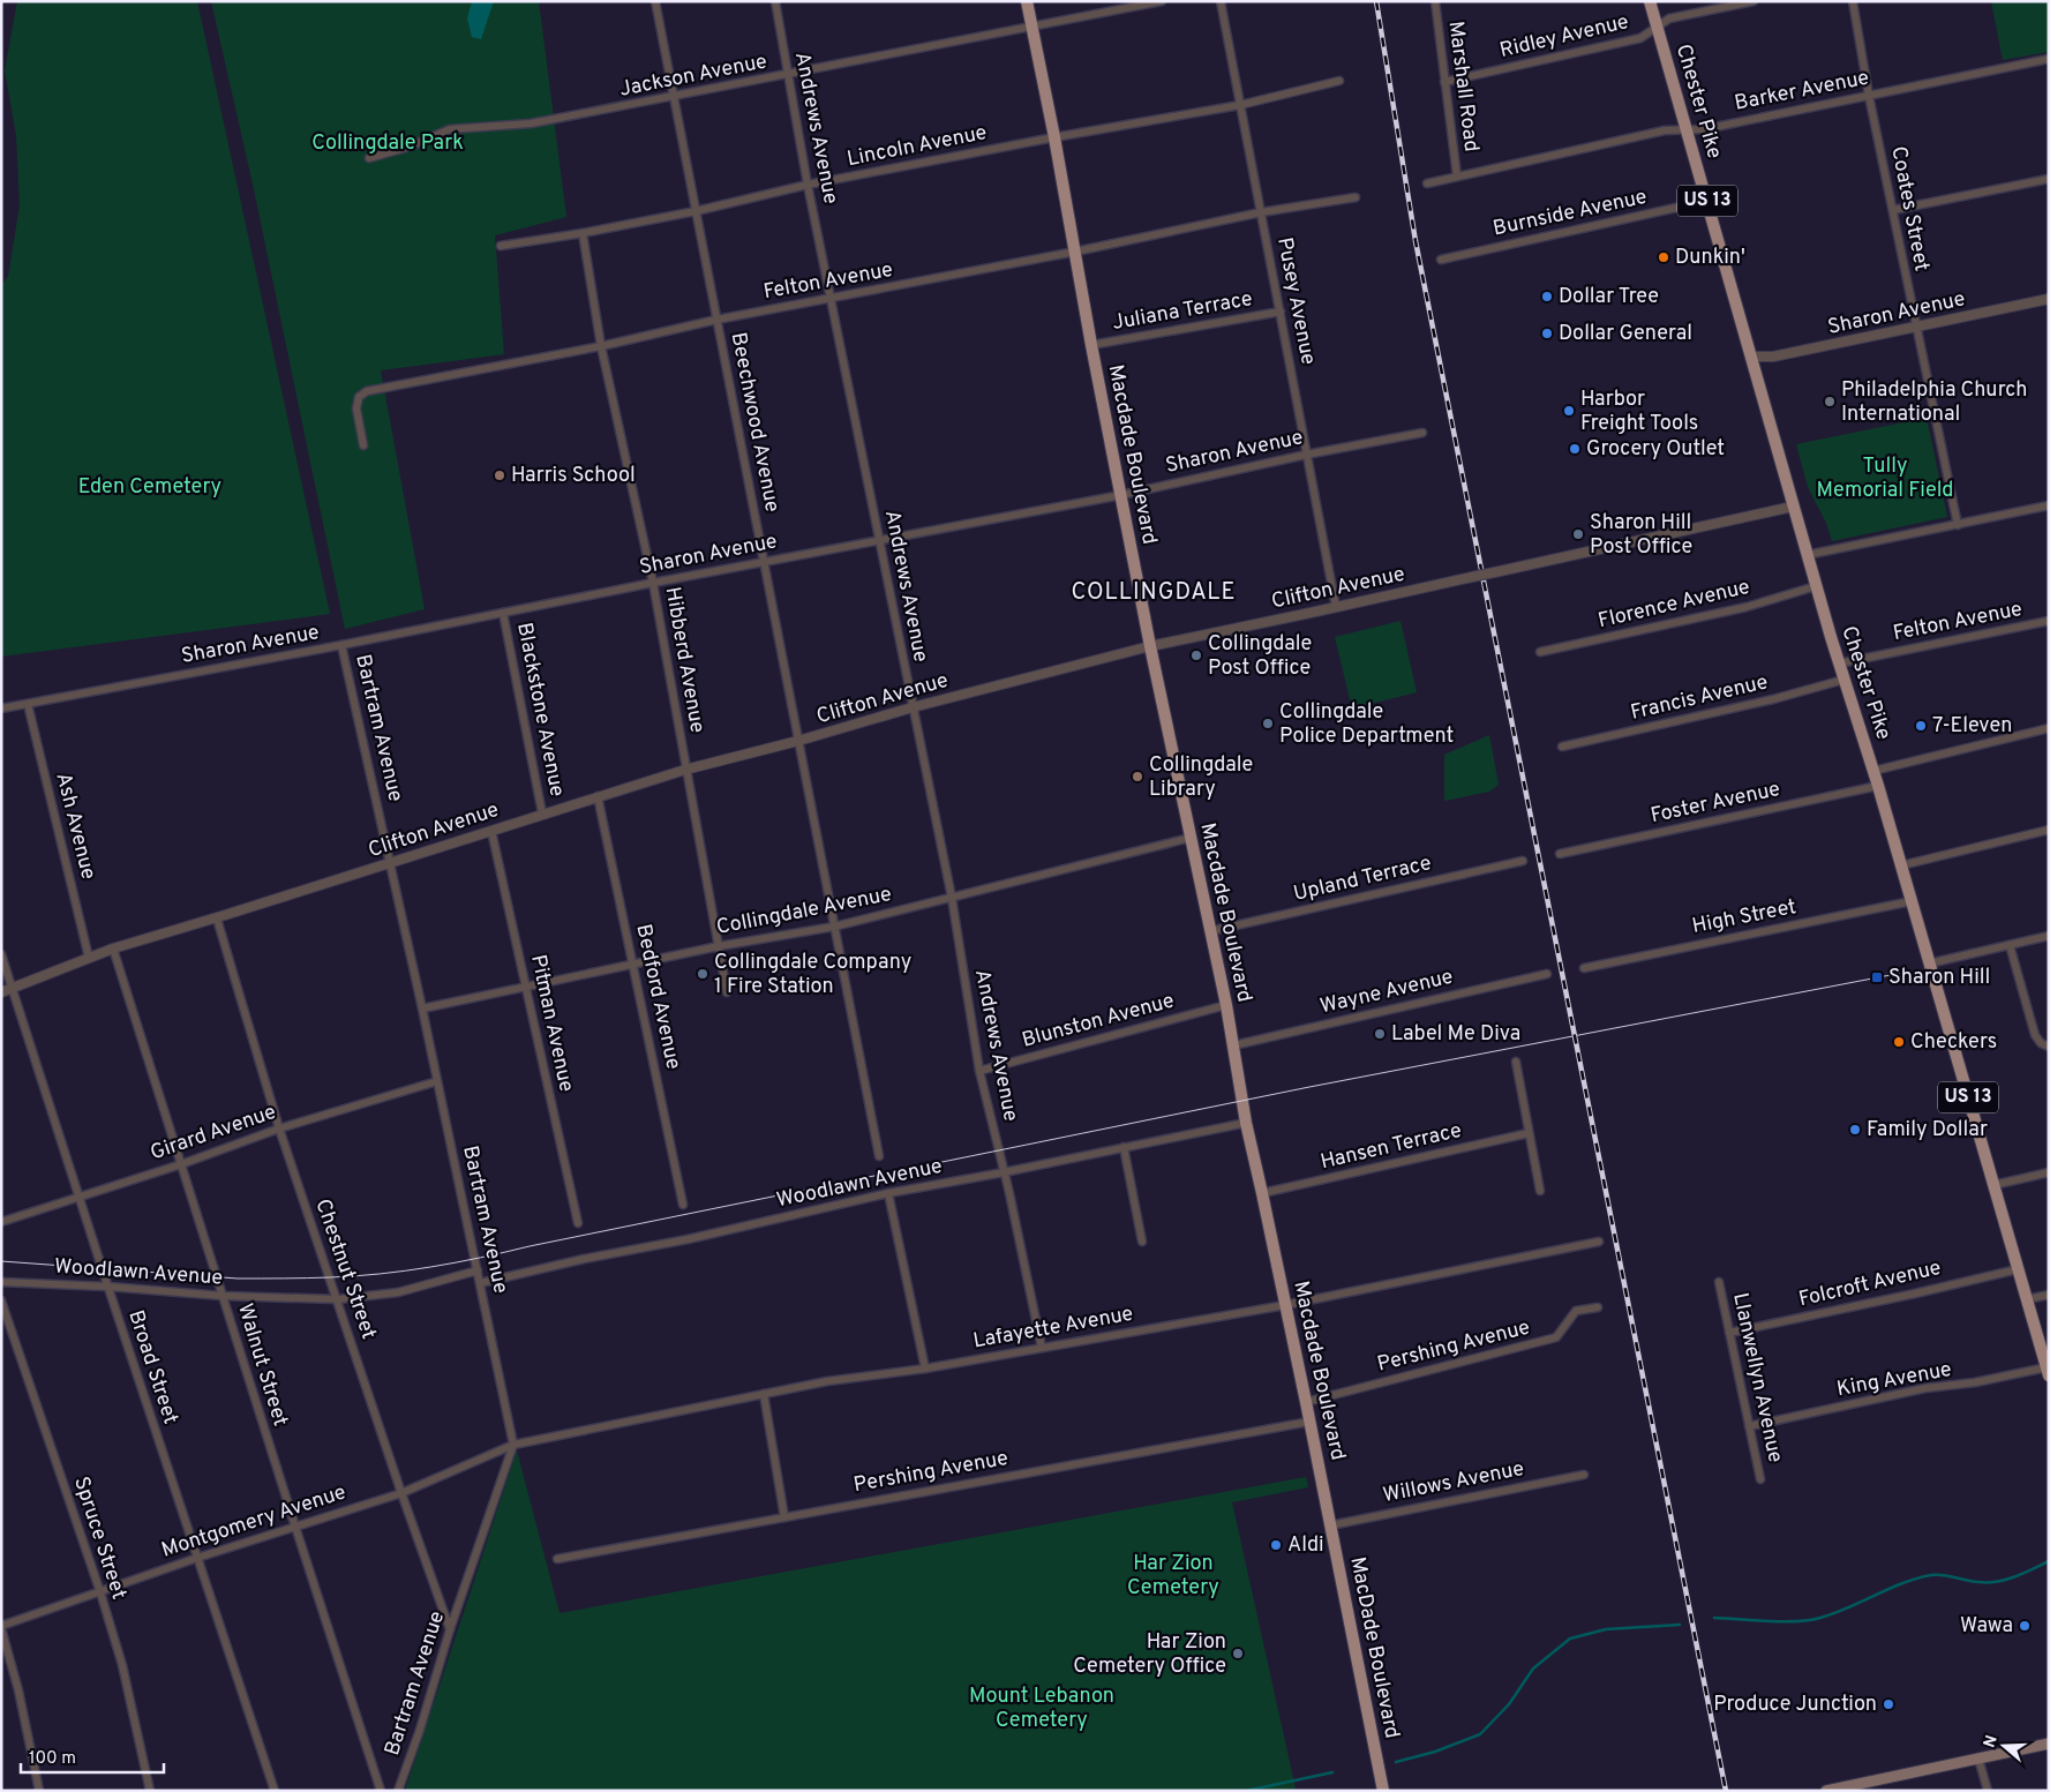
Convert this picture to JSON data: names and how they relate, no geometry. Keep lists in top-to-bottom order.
{
  "streets": {
    "main road": [
      "Chester Pike",
      "US 13",
      "Macdade Boulevard",
      "MacDade Boulevard"
    ],
    "street": [
      "Ridley Avenue",
      "Jackson Avenue",
      "Marshall Road",
      "Barker Avenue",
      "Andrews Avenue",
      "Lincoln Avenue",
      "Coates Street",
      "Burnside Avenue",
      "Felton Avenue",
      "Pusey Avenue",
      "Juliana Terrace",
      "Sharon Avenue",
      "Beechwood Avenue",
      "Clifton Avenue",
      "Florence Avenue",
      "Hibberd Avenue",
      "Francis Avenue",
      "Blackstone Avenue",
      "Bartram Avenue",
      "Foster Avenue",
      "Ash Avenue",
      "Upland Terrace",
      "Collingdale Avenue",
      "High Street",
      "Wayne Avenue",
      "Bedford Avenue",
      "Blunston Avenue",
      "Pitman Avenue",
      "Girard Avenue",
      "Hansen Terrace",
      "Woodlawn Avenue",
      "Chestnut Street",
      "Folcroft Avenue",
      "Lafayette Avenue",
      "Pershing Avenue",
      "Walnut Street",
      "Broad Street",
      "Llanwellyn Avenue",
      "King Avenue",
      "Willows Avenue",
      "Montgomery Avenue",
      "Spruce Street"
    ]
  },
  "crossings": [
    ["Ridley Avenue", "Marshall Road"],
    ["Ridley Avenue", "Chester Pike"],
    ["Jackson Avenue", "Andrews Avenue"],
    ["Jackson Avenue", "Beechwood Avenue"],
    ["Jackson Avenue", "Macdade Boulevard"],
    ["Marshall Road", "Barker Avenue"],
    ["Barker Avenue", "Chester Pike"],
    ["Barker Avenue", "Coates Street"],
    ["Chester Pike", "Burnside Avenue"],
    ["Chester Pike", "Felton Avenue"],
    ["Chester Pike", "Sharon Avenue"],
    ["Chester Pike", "Clifton Avenue"],
    ["Chester Pike", "Florence Avenue"],
    ["Chester Pike", "Francis Avenue"],
    ["Chester Pike", "Foster Avenue"],
    ["Chester Pike", "High Street"],
    ["Chester Pike", "Folcroft Avenue"],
    ["Chester Pike", "King Avenue"],
    ["Andrews Avenue", "Lincoln Avenue"],
    ["Andrews Avenue", "Felton Avenue"],
    ["Andrews Avenue", "Sharon Avenue"],
    ["Andrews Avenue", "Clifton Avenue"],
    ["Andrews Avenue", "Collingdale Avenue"],
    ["Andrews Avenue", "Blunston Avenue"],
    ["Andrews Avenue", "Woodlawn Avenue"],
    ["Andrews Avenue", "Lafayette Avenue"],
    ["Lincoln Avenue", "Pusey Avenue"],
    ["Lincoln Avenue", "Beechwood Avenue"],
    ["Lincoln Avenue", "Macdade Boulevard"],
    ["Lincoln Avenue", "Hibberd Avenue"],
    ["Coates Street", "Sharon Avenue"],
    ["Felton Avenue", "Pusey Avenue"],
    ["Felton Avenue", "Beechwood Avenue"],
    ["Felton Avenue", "Macdade Boulevard"],
    ["Felton Avenue", "Hibberd Avenue"],
    ["Pusey Avenue", "Juliana Terrace"],
    ["Pusey Avenue", "Sharon Avenue"],
    ["Pusey Avenue", "Clifton Avenue"],
    ["Juliana Terrace", "Macdade Boulevard"],
    ["Sharon Avenue", "Beechwood Avenue"],
    ["Sharon Avenue", "Macdade Boulevard"],
    ["Sharon Avenue", "Hibberd Avenue"],
    ["Sharon Avenue", "Blackstone Avenue"],
    ["Sharon Avenue", "Bartram Avenue"],
    ["Sharon Avenue", "Ash Avenue"],
    ["Beechwood Avenue", "Clifton Avenue"],
    ["Beechwood Avenue", "Collingdale Avenue"],
    ["Macdade Boulevard", "Clifton Avenue"],
    ["Macdade Boulevard", "Upland Terrace"],
    ["Macdade Boulevard", "Collingdale Avenue"],
    ["Macdade Boulevard", "Wayne Avenue"],
    ["Macdade Boulevard", "Blunston Avenue"],
    ["Macdade Boulevard", "Hansen Terrace"],
    ["Macdade Boulevard", "Woodlawn Avenue"],
    ["Macdade Boulevard", "Lafayette Avenue"],
    ["Macdade Boulevard", "Pershing Avenue"],
    ["Macdade Boulevard", "Willows Avenue"],
    ["Macdade Boulevard", "MacDade Boulevard"],
    ["Clifton Avenue", "Hibberd Avenue"],
    ["Clifton Avenue", "Blackstone Avenue"],
    ["Clifton Avenue", "Bartram Avenue"],
    ["Clifton Avenue", "Ash Avenue"],
    ["Clifton Avenue", "Bedford Avenue"],
    ["Clifton Avenue", "Pitman Avenue"],
    ["Clifton Avenue", "Chestnut Street"],
    ["Clifton Avenue", "Walnut Street"],
    ["Clifton Avenue", "Broad Street"],
    ["Hibberd Avenue", "Collingdale Avenue"],
    ["Bartram Avenue", "Collingdale Avenue"],
    ["Bartram Avenue", "Girard Avenue"],
    ["Bartram Avenue", "Woodlawn Avenue"],
    ["Bartram Avenue", "Chestnut Street"],
    ["Bartram Avenue", "Lafayette Avenue"],
    ["Bartram Avenue", "Montgomery Avenue"],
    ["Collingdale Avenue", "Bedford Avenue"],
    ["Collingdale Avenue", "Pitman Avenue"],
    ["Girard Avenue", "Chestnut Street"],
    ["Girard Avenue", "Walnut Street"],
    ["Girard Avenue", "Broad Street"],
    ["Woodlawn Avenue", "Chestnut Street"],
    ["Woodlawn Avenue", "Walnut Street"],
    ["Woodlawn Avenue", "Broad Street"],
    ["Chestnut Street", "Montgomery Avenue"],
    ["Folcroft Avenue", "Llanwellyn Avenue"],
    ["Lafayette Avenue", "Montgomery Avenue"],
    ["Walnut Street", "Montgomery Avenue"],
    ["Broad Street", "Montgomery Avenue"],
    ["Llanwellyn Avenue", "King Avenue"],
    ["Willows Avenue", "MacDade Boulevard"],
    ["Montgomery Avenue", "Spruce Street"]
  ],
  "districts": ["COLLINGDALE"],
  "parks": [
    "Collingdale Park",
    "Tully Memorial Field",
    "Eden Cemetery",
    "Har Zion Cemetery",
    "Mount Lebanon Cemetery"
  ],
  "places": {
    "other": [
      "Dunkin'",
      "Dollar Tree",
      "Dollar General",
      "Philadelphia Church International",
      "Harbor Freight Tools",
      "Grocery Outlet",
      "Harris School",
      "Sharon Hill Post Office",
      "Collingdale Post Office",
      "Collingdale Police Department",
      "7-Eleven",
      "Collingdale Library",
      "Collingdale Company 1 Fire Station",
      "Label Me Diva",
      "Checkers",
      "Family Dollar",
      "Aldi",
      "Wawa",
      "Har Zion Cemetery Office",
      "Produce Junction"
    ],
    "transit": ["Sharon Hill"]
  },
  "scale_bar": "100 m",
  "north": "left"
}
